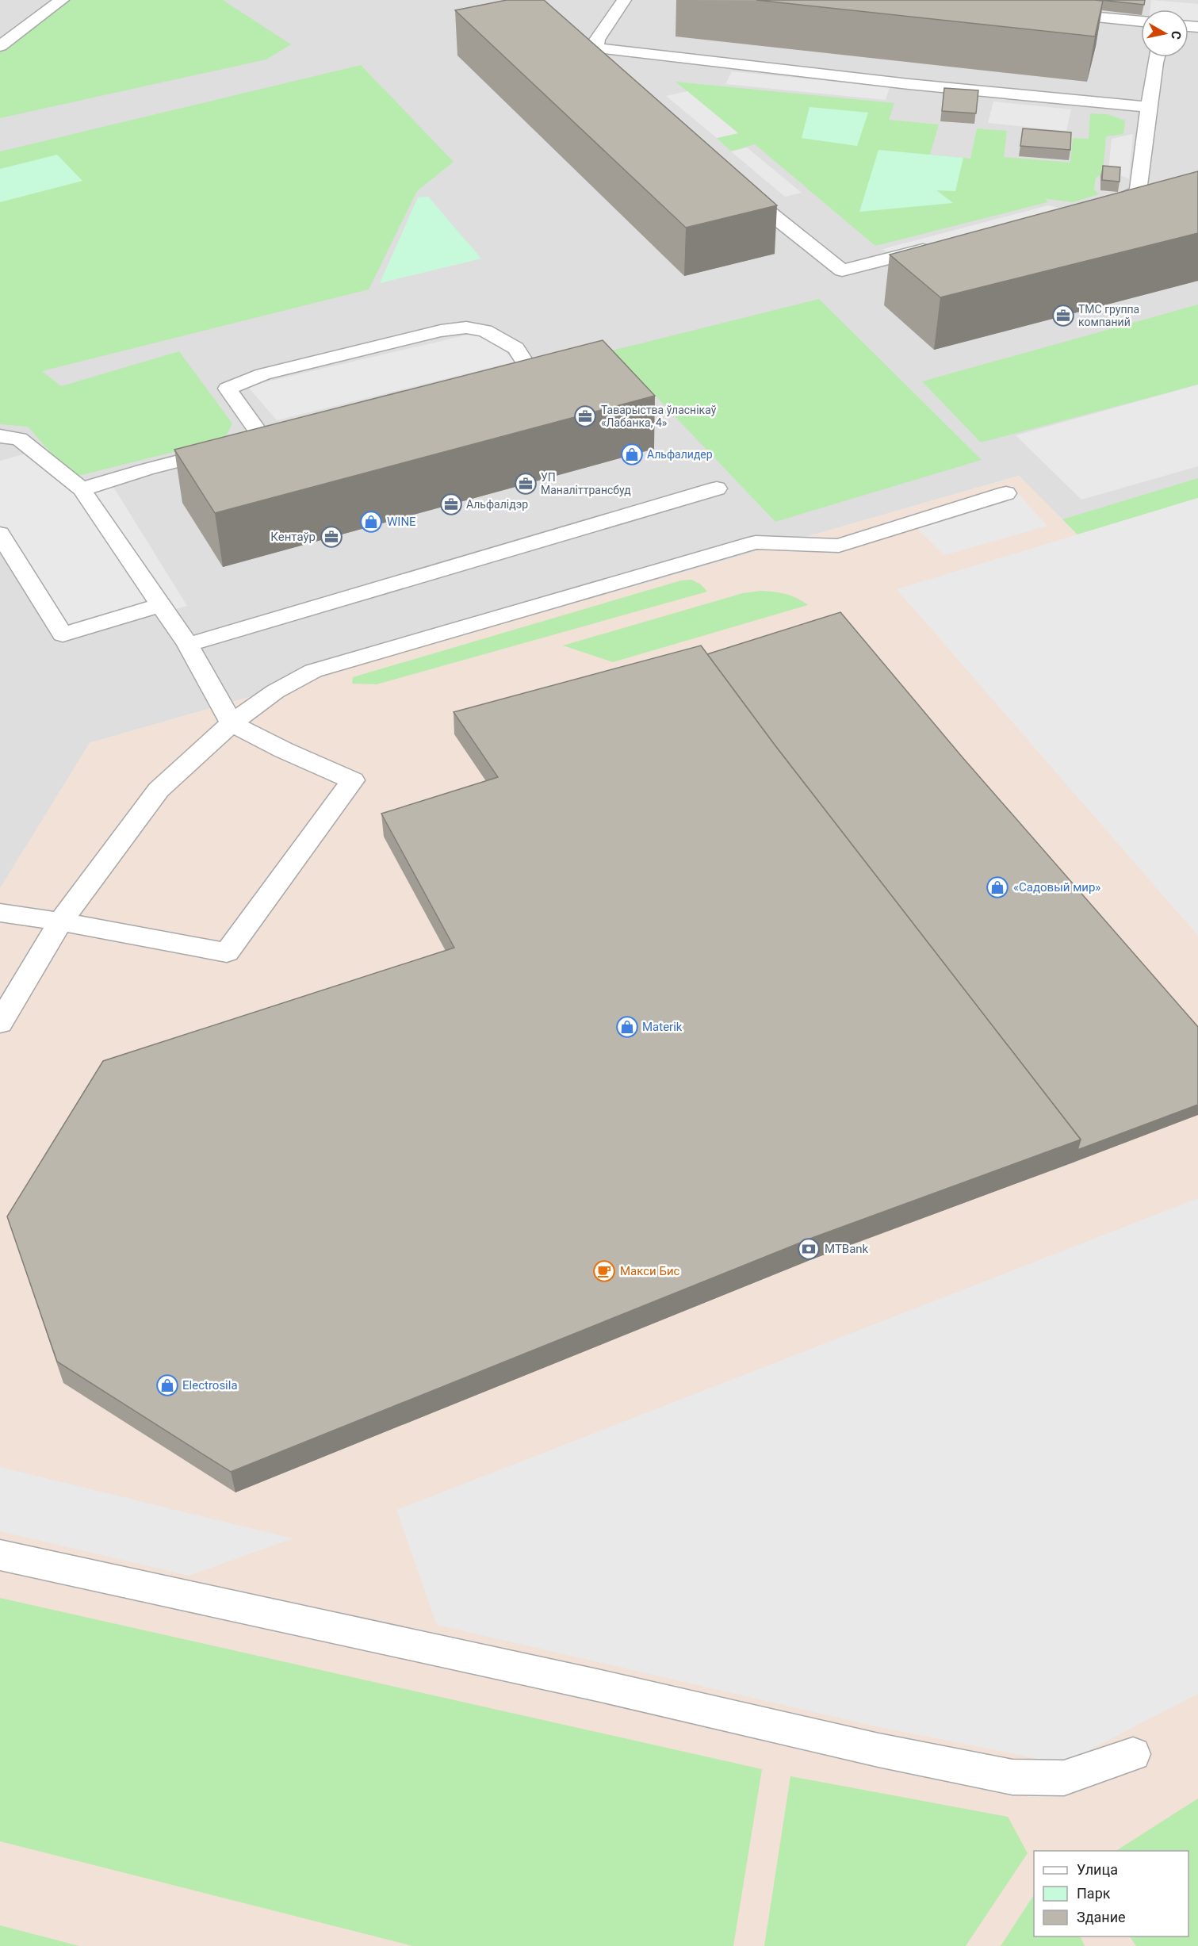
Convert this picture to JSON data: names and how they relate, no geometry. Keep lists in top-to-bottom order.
{
  "places": {
    "office": [
      "ТМС группа компаний",
      "Таварыства ўласнікаў «Лабанка, 4»",
      "УП Маналіттрансбуд",
      "Альфалідэр",
      "Кентаўр"
    ],
    "shop": [
      "Альфалидер",
      "WINE",
      "«Садовый мир»",
      "Materik",
      "Electrosila"
    ],
    "bank": ["MTBank"],
    "cafe": ["Макси Бис"]
  },
  "legend": ["Улица", "Парк", "Здание"],
  "north": "right"
}
